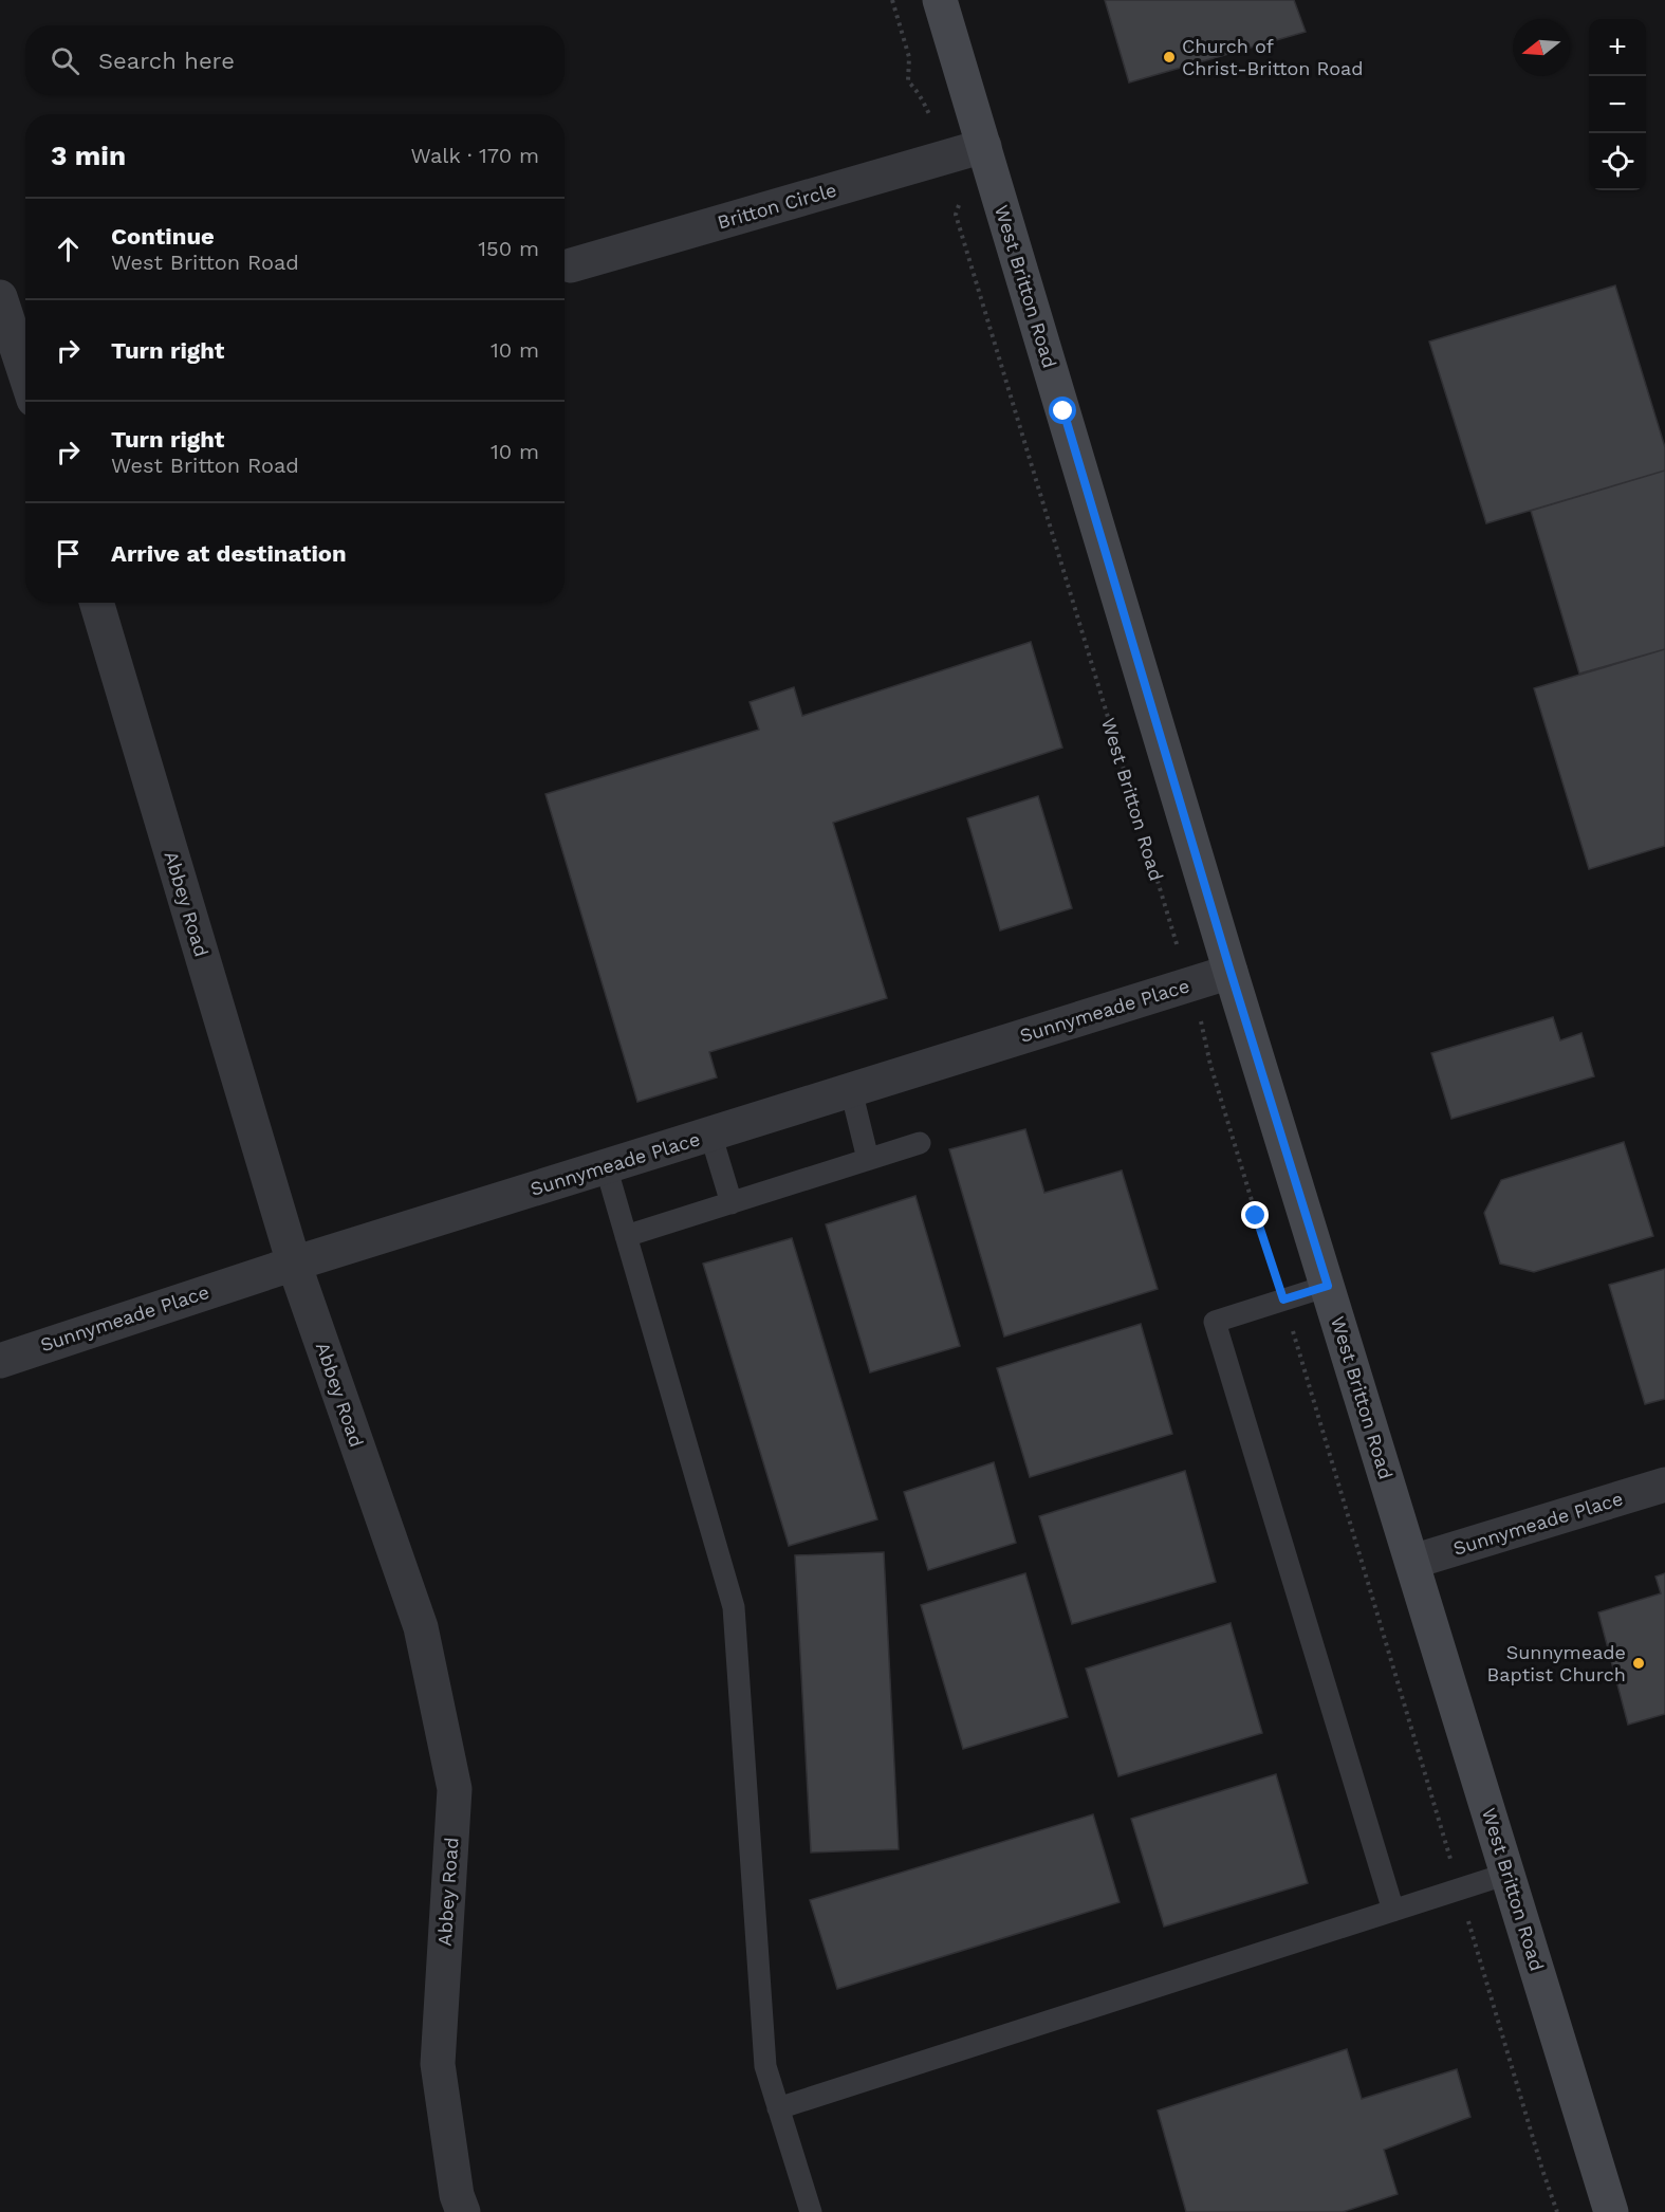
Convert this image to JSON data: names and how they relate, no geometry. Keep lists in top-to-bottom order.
{
  "streets": {
    "main road": ["West Britton Road"],
    "street": ["Britton Circle", "Abbey Road", "Sunnymeade Place"]
  },
  "crossings": [
    ["Britton Circle", "West Britton Road"],
    ["West Britton Road", "Sunnymeade Place"],
    ["Abbey Road", "Sunnymeade Place"]
  ],
  "places": ["Church of Christ-Britton Road", "Sunnymeade Baptist Church"],
  "north": "left",
  "page": {
    "map_buttons": ["+", "−"],
    "search": "Search here",
    "heading": ["3 min", "Walk · 170 m"],
    "list": [
      ["Continue", "West Britton Road", "150 m"],
      ["Turn right", "10 m"],
      ["Turn right", "West Britton Road", "10 m"],
      "Arrive at destination"
    ]
  }
}
